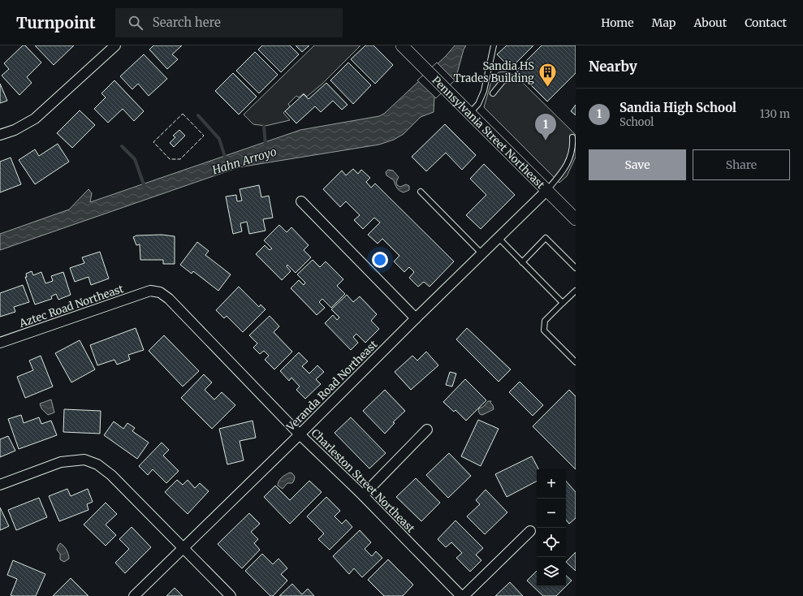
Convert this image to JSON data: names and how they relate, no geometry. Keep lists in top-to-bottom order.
{
  "streets": {
    "street": [
      "Pennsylvania Street Northeast",
      "Aztec Road Northeast",
      "Veranda Road Northeast",
      "Charleston Street Northeast"
    ]
  },
  "crossings": [
    ["Pennsylvania Street Northeast", "Veranda Road Northeast"],
    ["Aztec Road Northeast", "Charleston Street Northeast"],
    ["Veranda Road Northeast", "Charleston Street Northeast"]
  ],
  "water": ["Hahn Arroyo"],
  "places": {
    "building": ["Sandia HS Trades Building"]
  },
  "page": {
    "header": "Turnpoint",
    "search": "Search here",
    "nav": [
      "Home",
      "Map",
      "About",
      "Contact"
    ],
    "heading": "Nearby",
    "list": [
      {
        "mark": "1",
        "name": "Sandia High School",
        "note": "School",
        "value": "130 m"
      }
    ],
    "pins": "1",
    "buttons": ["Save", "Share"],
    "map_buttons": ["+", "−"]
  }
}
